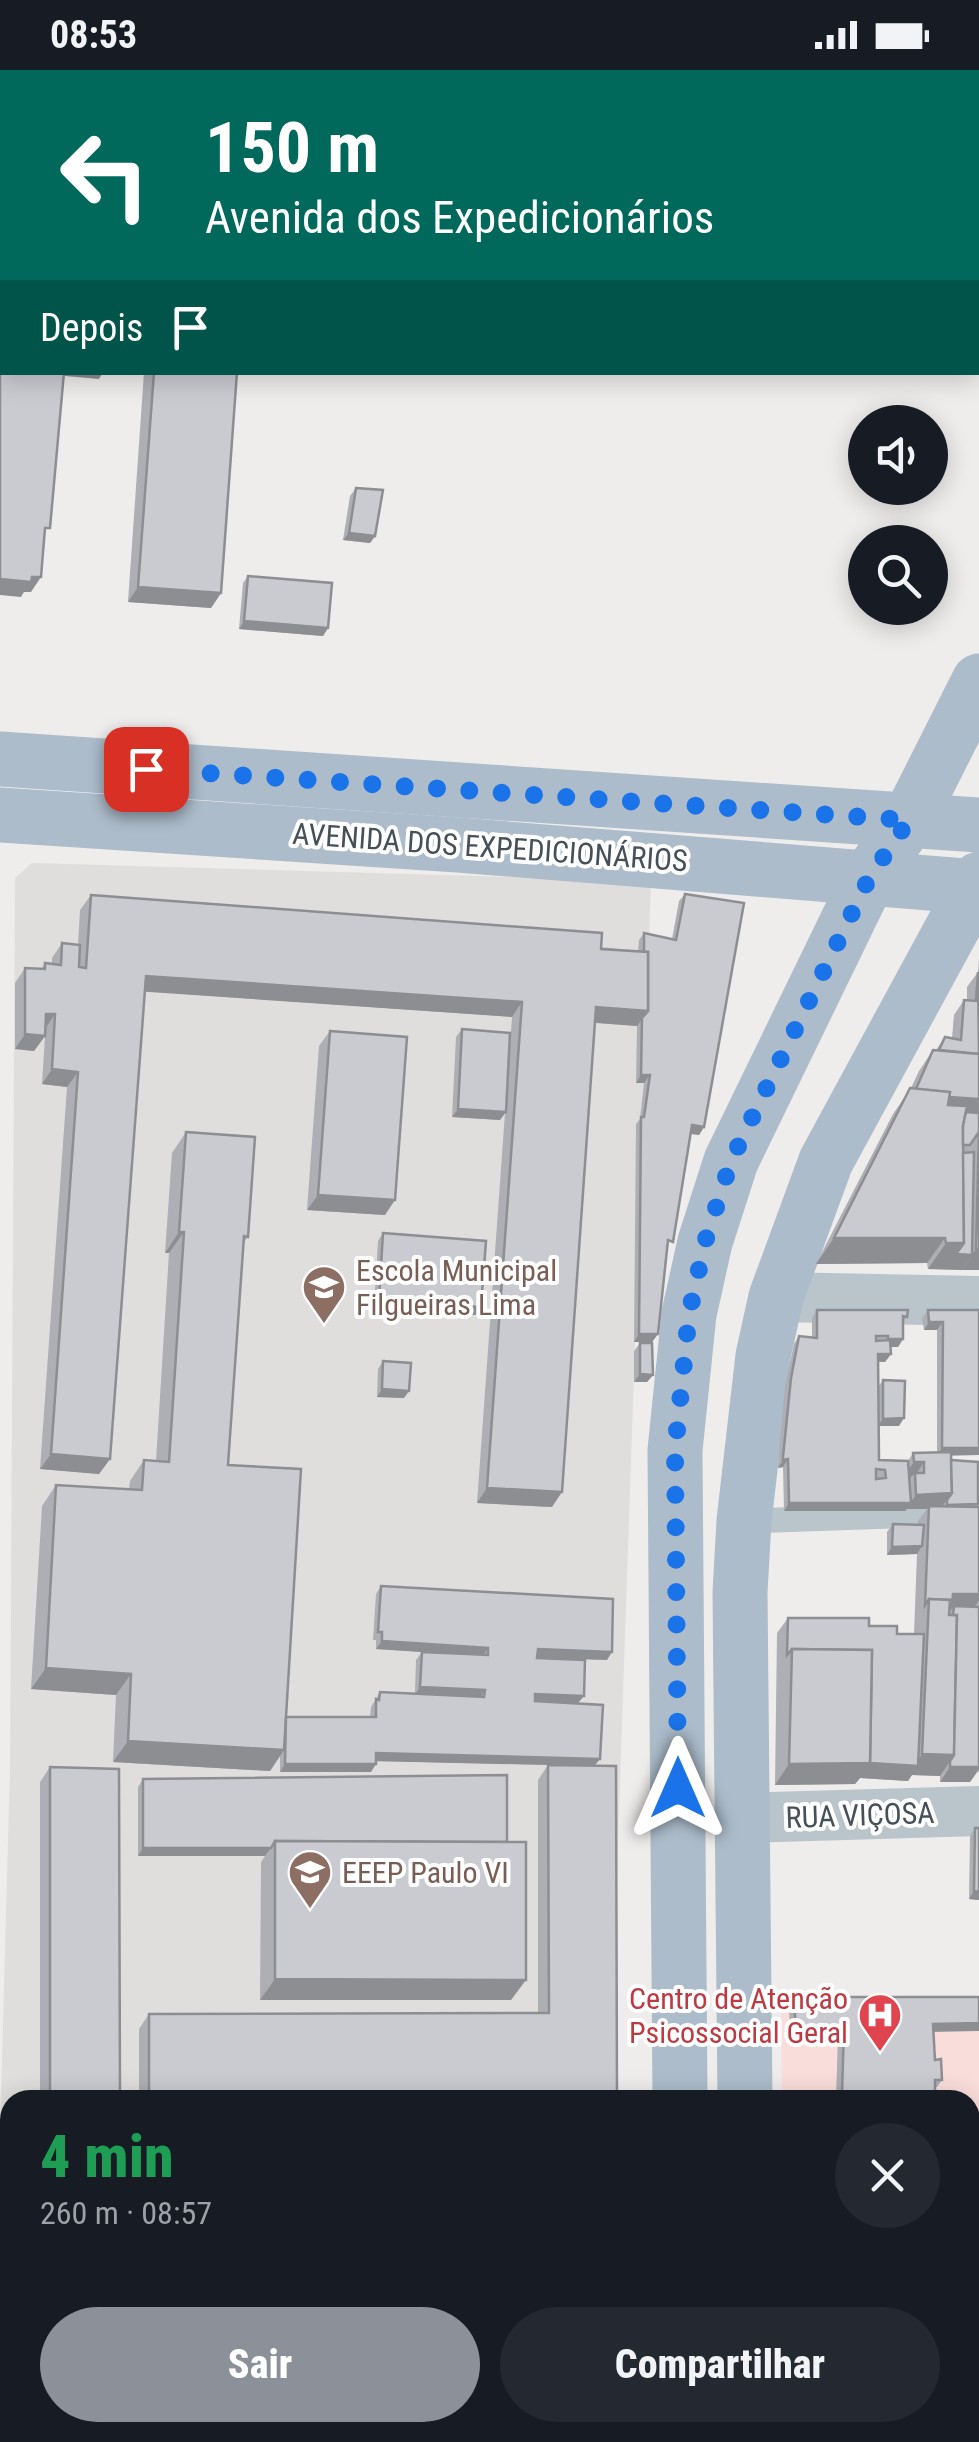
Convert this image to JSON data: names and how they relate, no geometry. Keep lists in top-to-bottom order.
{
  "streets": {
    "main road": ["AVENIDA DOS EXPEDICIONÁRIOS"],
    "street": ["RUA VIÇOSA"]
  },
  "places": {
    "school or university": ["Escola Municipal Filgueiras Lima", "EEEP Paulo VI"],
    "hospital": ["Centro de Atenção Psicossocial Geral"]
  },
  "page": {
    "status": "08:53",
    "turn": ["150 m", "Avenida dos Expedicionários"],
    "then": "Depois",
    "heading": ["4 min", "260 m · 08:57"],
    "buttons": ["Sair", "Compartilhar"]
  }
}
